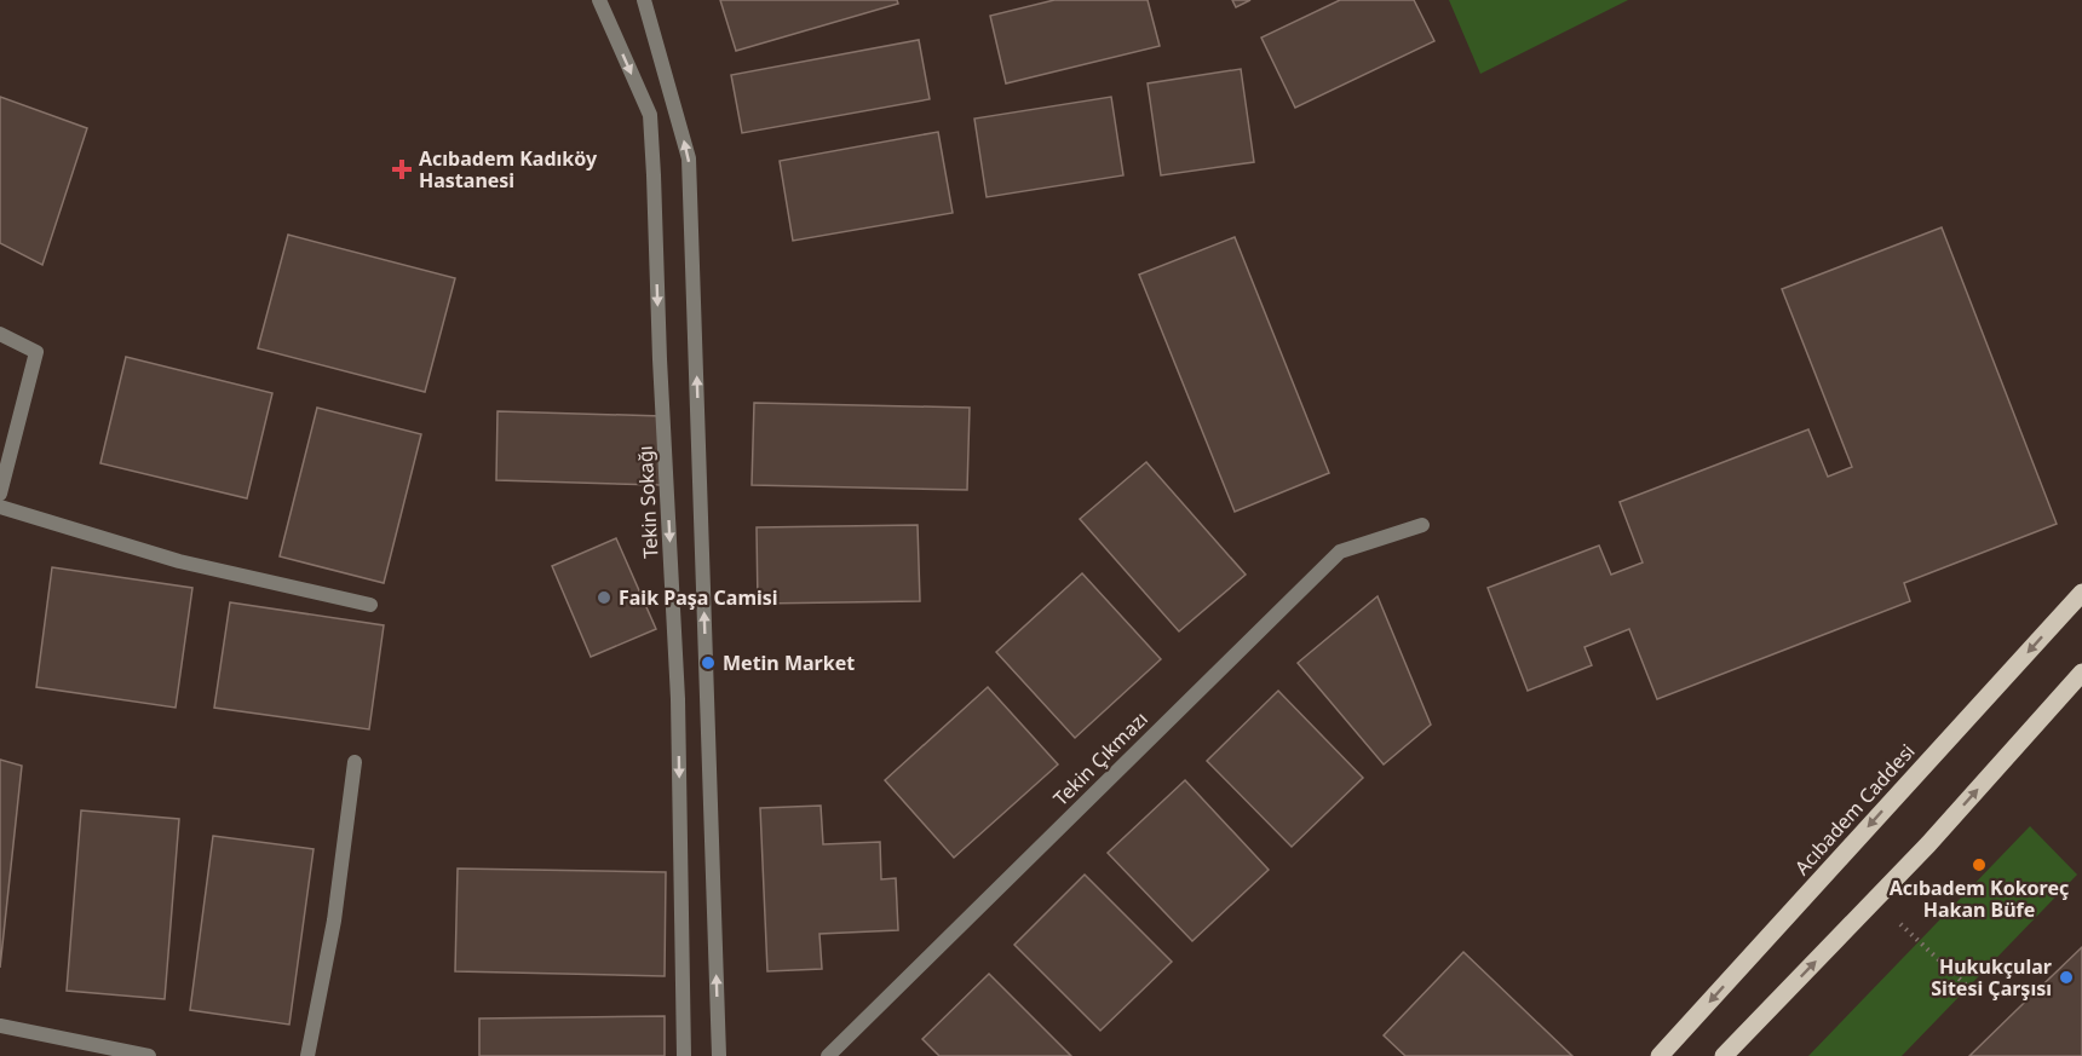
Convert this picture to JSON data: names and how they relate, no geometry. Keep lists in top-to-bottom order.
{
  "streets": {
    "main road": ["Acıbadem Caddesi"],
    "street": ["Tekin Sokağı", "Tekin Çıkmazı"]
  },
  "places": {
    "health": ["Acıbadem Kadıköy Hastanesi"],
    "other": [
      "Faik Paşa Camisi",
      "Metin Market",
      "Acıbadem Kokoreç Hakan Büfe",
      "Hukukçular Sitesi Çarşısı"
    ]
  }
}
